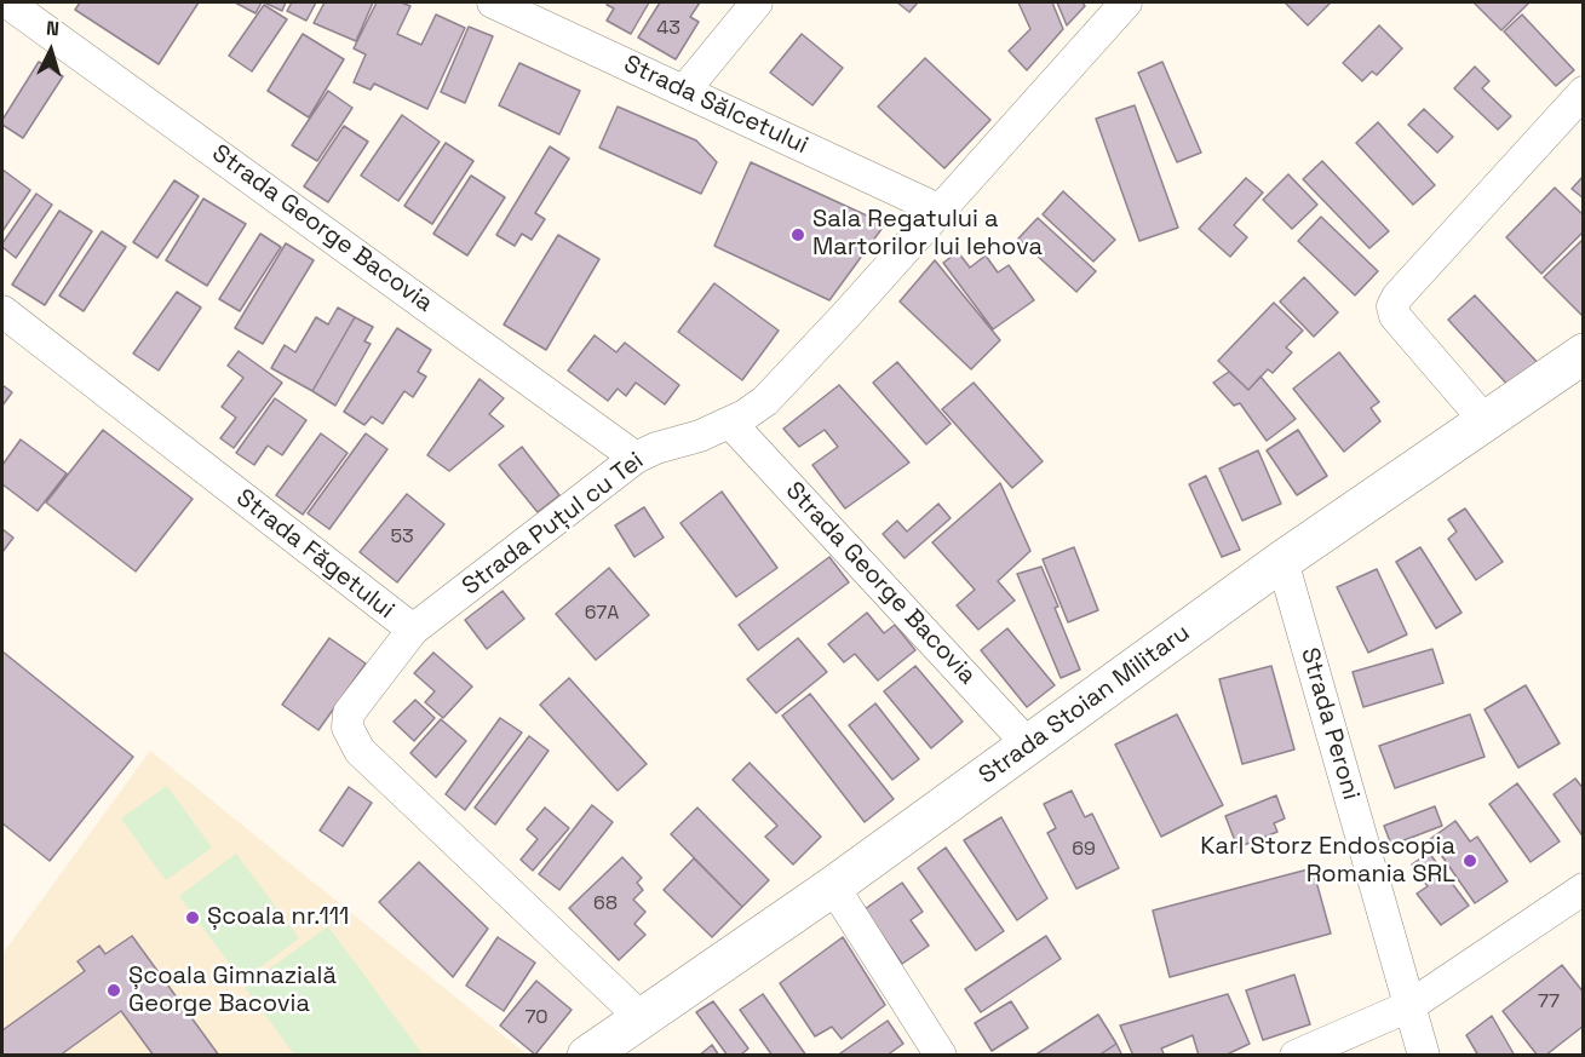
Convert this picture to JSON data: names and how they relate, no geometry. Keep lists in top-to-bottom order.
{
  "streets": {
    "street": [
      "Strada Sălcetului",
      "Strada George Bacovia",
      "Strada Puțul cu Tei",
      "Strada Făgetului",
      "Strada Stoian Militaru",
      "Strada Peroni"
    ]
  },
  "crossings": [
    ["Strada Sălcetului", "Strada Puțul cu Tei"],
    ["Strada George Bacovia", "Strada Puțul cu Tei"],
    ["Strada George Bacovia", "Strada Stoian Militaru"],
    ["Strada Puțul cu Tei", "Strada Făgetului"],
    ["Strada Făgetului", "Strada Stoian Militaru"],
    ["Strada Stoian Militaru", "Strada Peroni"]
  ],
  "places": [
    "Sala Regatului a Martorilor lui Iehova",
    "Karl Storz Endoscopia Romania SRL",
    "Școala nr.111",
    "Școala Gimnazială George Bacovia"
  ],
  "house_numbers": [
    "43",
    "53",
    "67A",
    "69",
    "68",
    "77",
    "70"
  ],
  "north": "top"
}
